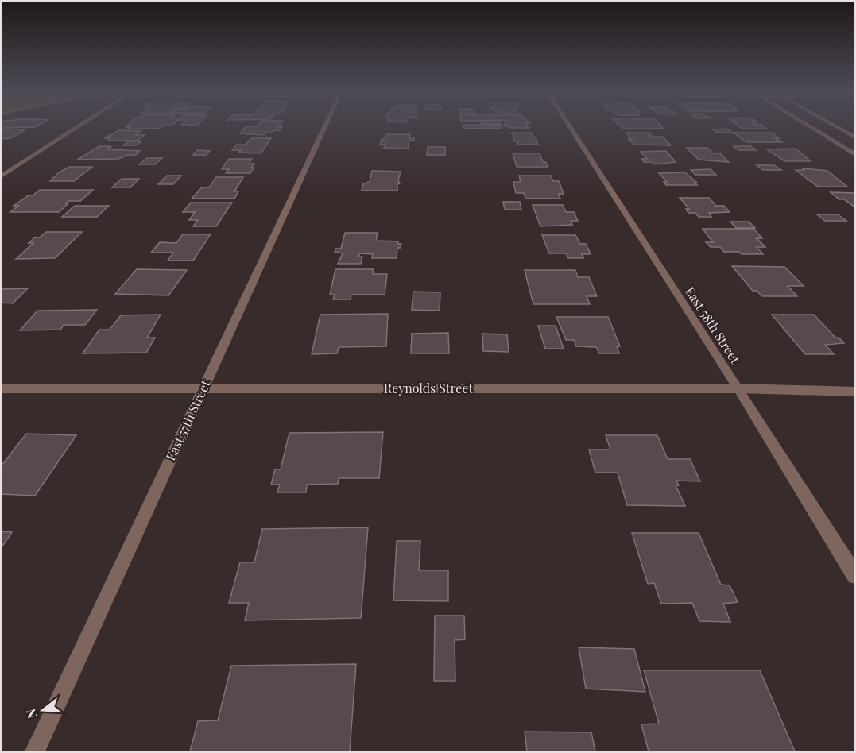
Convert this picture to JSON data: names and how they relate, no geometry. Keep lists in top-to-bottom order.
{
  "streets": {
    "street": ["East 58th Street", "Reynolds Street", "East 57th Street"]
  },
  "crossings": [
    ["East 58th Street", "Reynolds Street"],
    ["Reynolds Street", "East 57th Street"]
  ],
  "north": "left"
}
